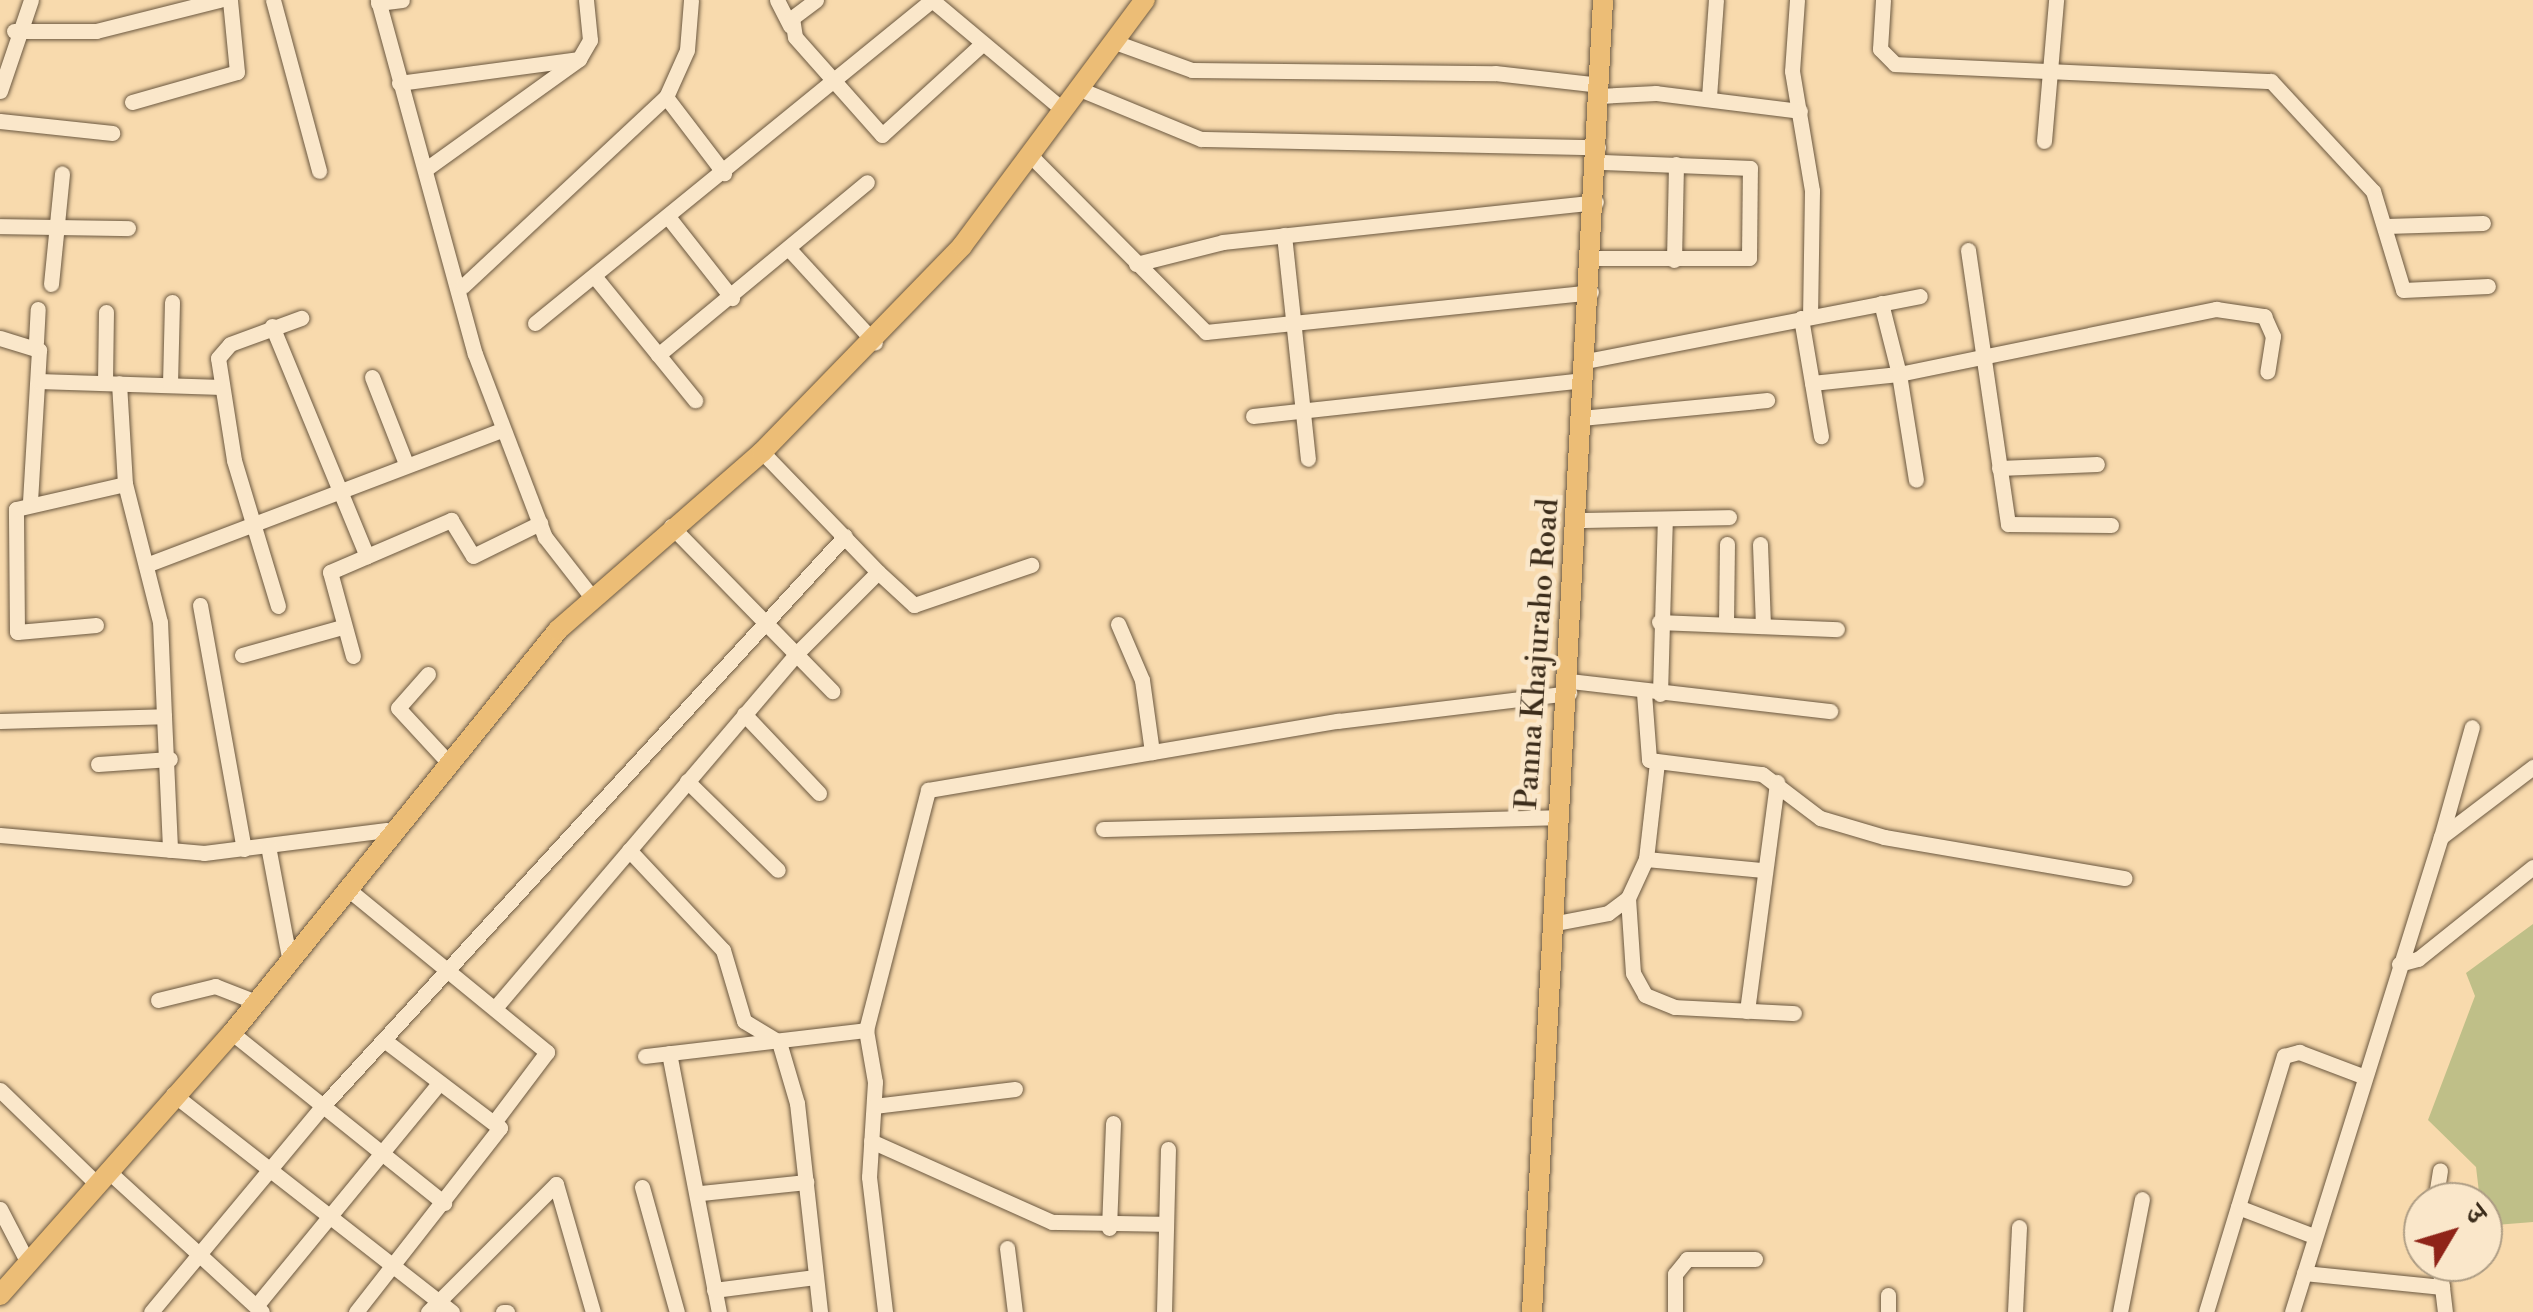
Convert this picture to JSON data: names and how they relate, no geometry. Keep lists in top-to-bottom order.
{
  "streets": {
    "main road": ["Panna Khajuraho Road"]
  },
  "north": "top right"
}
